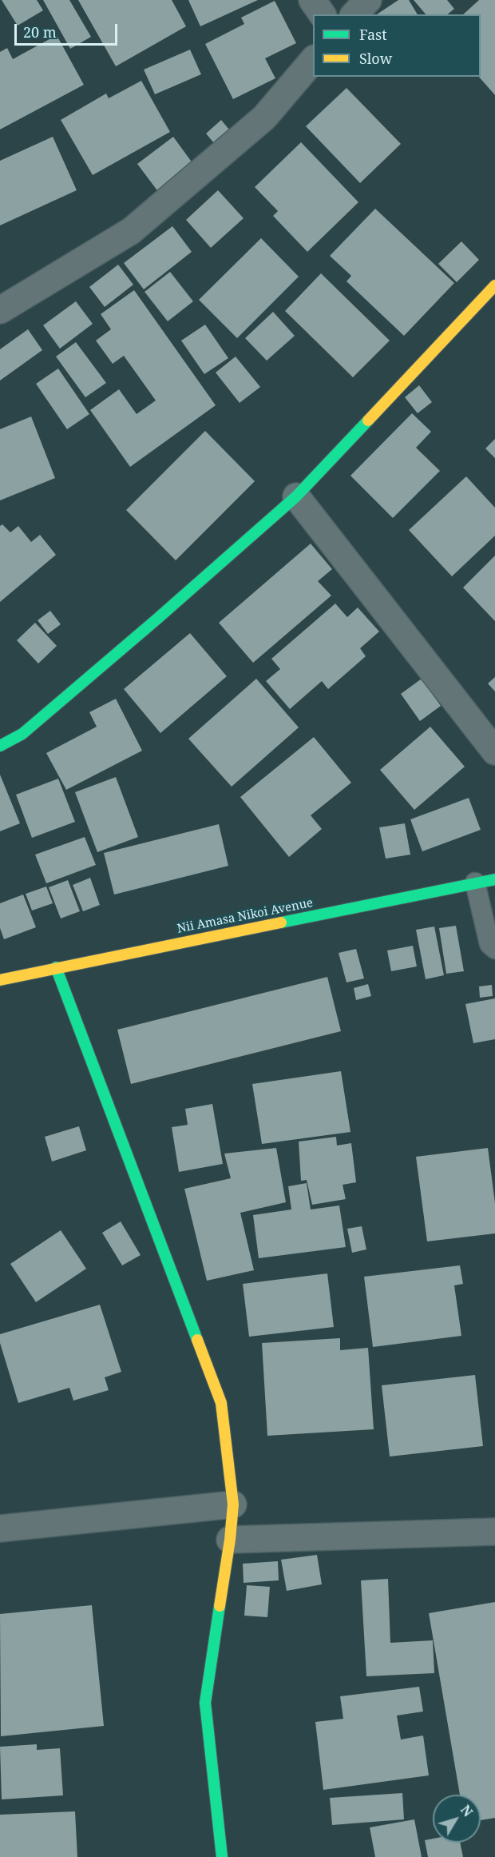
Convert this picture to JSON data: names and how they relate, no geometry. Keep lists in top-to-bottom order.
{
  "streets": {
    "street": ["Nii Amasa Nikoi Avenue"]
  },
  "legend": ["Fast", "Slow"],
  "scale_bar": "20 m",
  "north": "top right"
}
